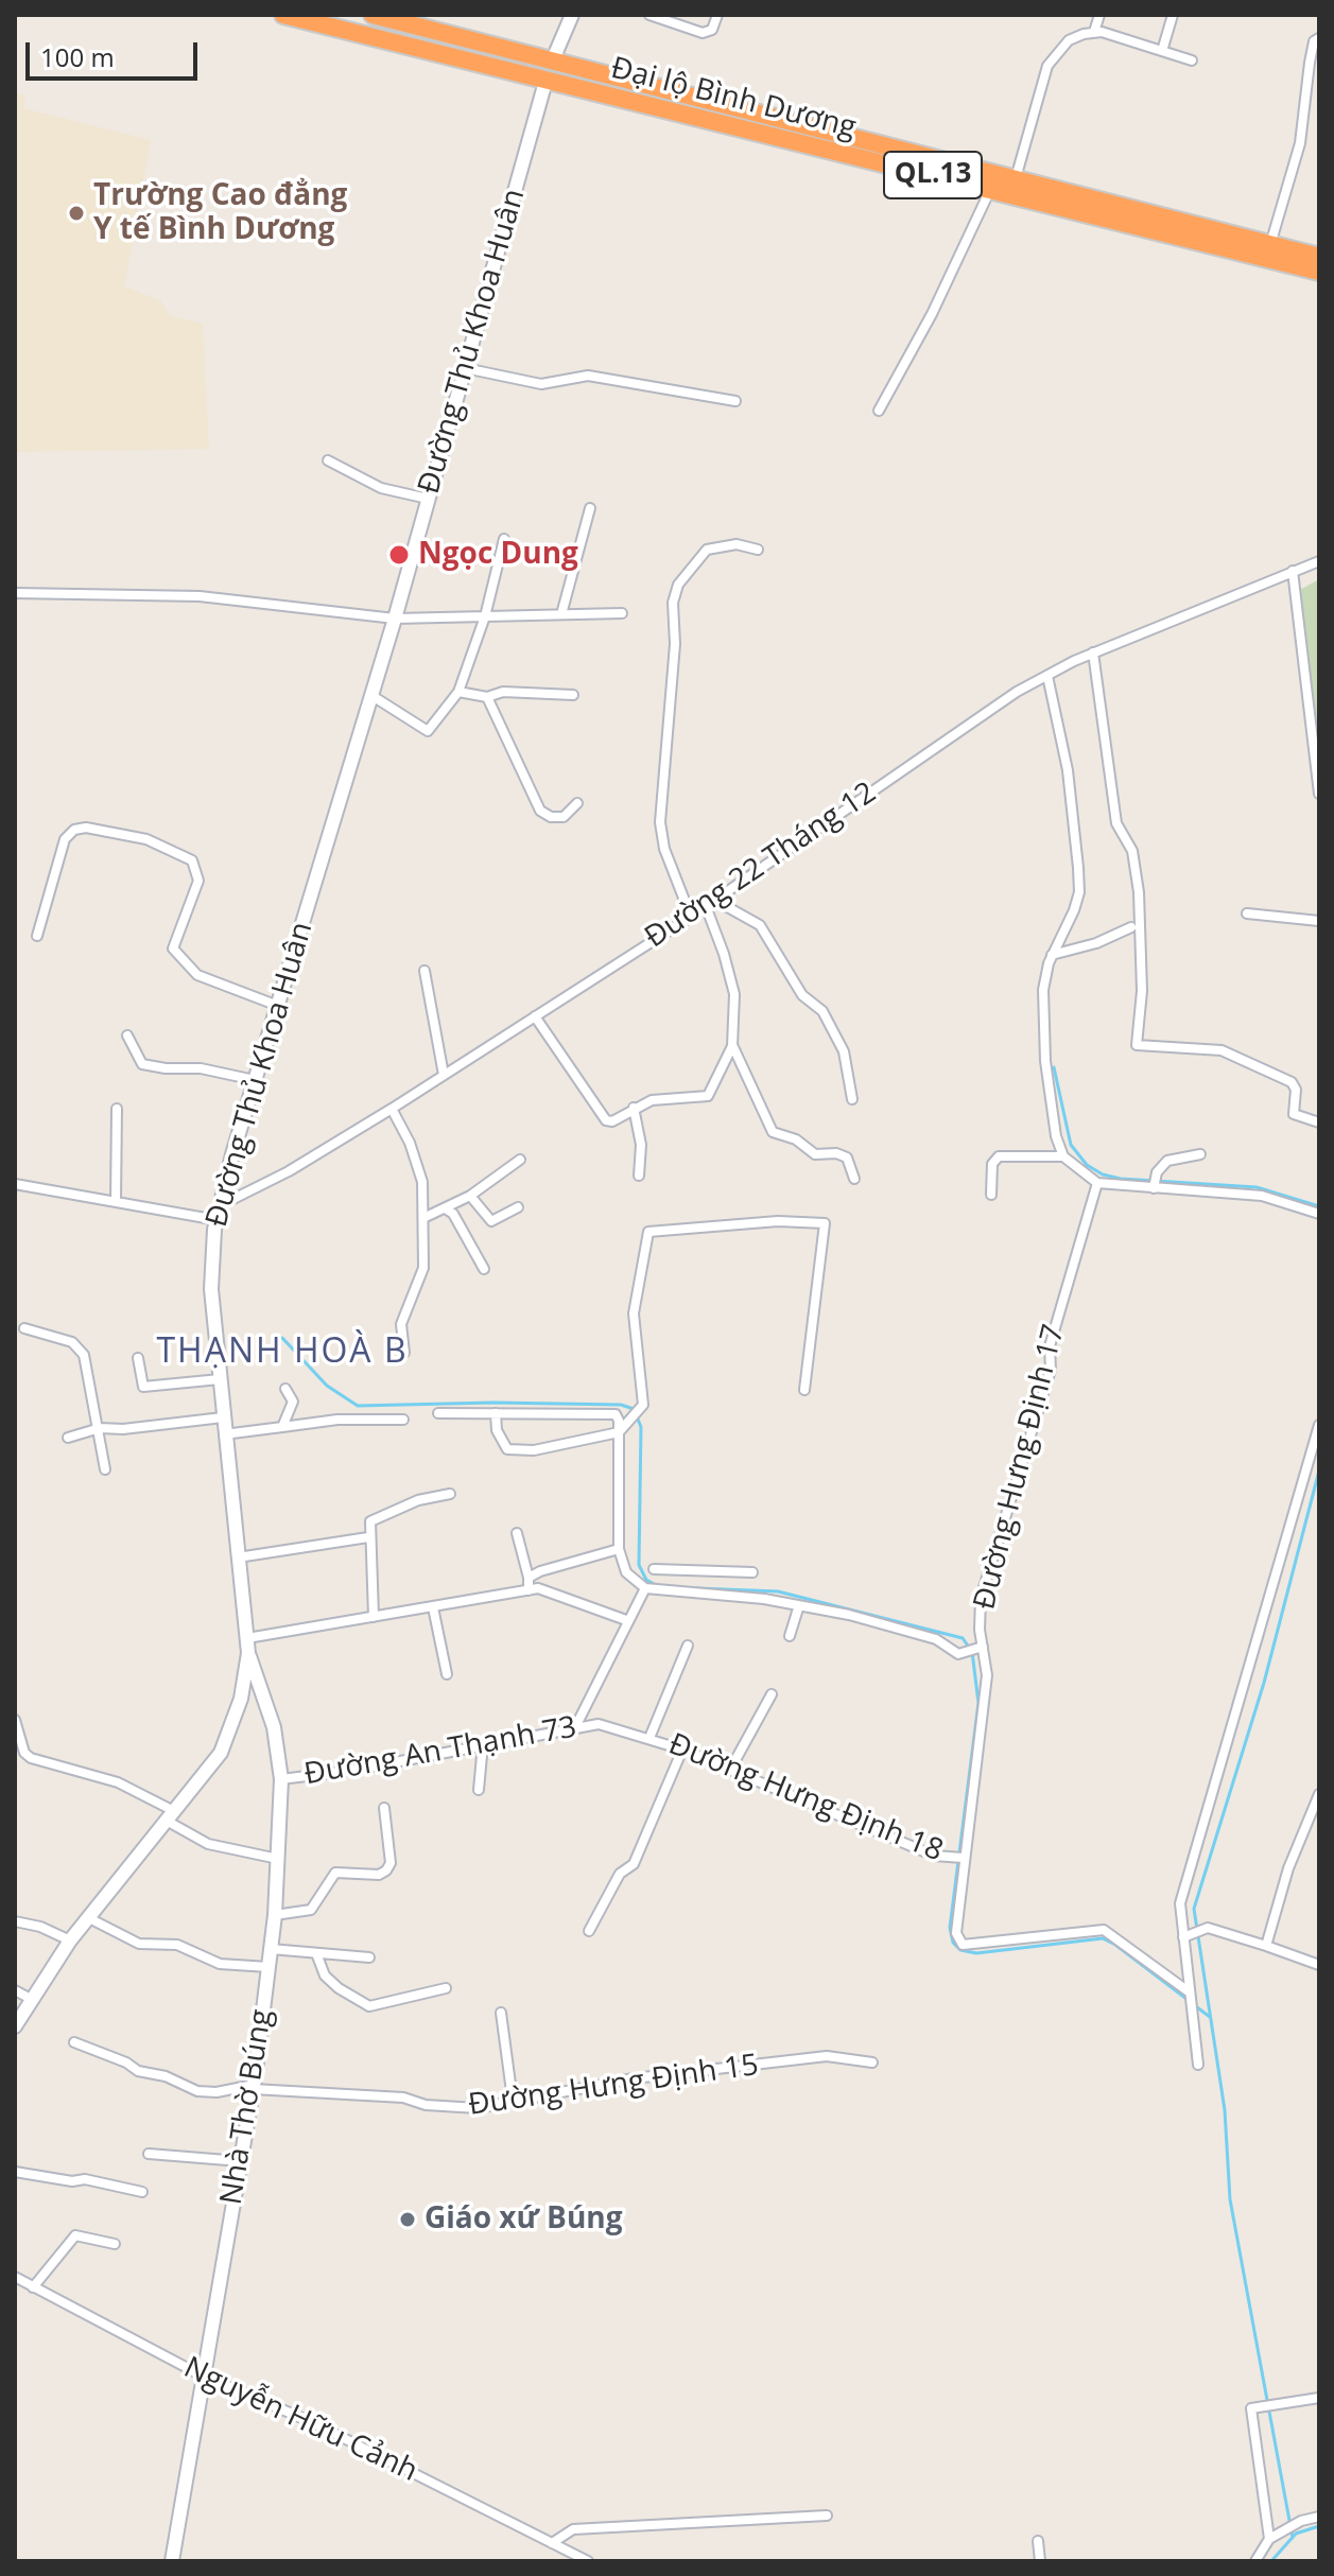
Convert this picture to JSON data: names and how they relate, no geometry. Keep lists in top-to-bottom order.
{
  "streets": {
    "highway": ["Đại lộ Bình Dương", "QL.13"],
    "main road": ["Đường Thủ Khoa Huân", "Nhà Thờ Búng"],
    "street": [
      "Đường 22 Tháng 12",
      "Đường Hưng Định 17",
      "Đường An Thạnh 73",
      "Đường Hưng Định 18",
      "Đường Hưng Định 15",
      "Nguyễn Hữu Cảnh"
    ]
  },
  "crossings": [
    ["Đại lộ Bình Dương", "Đường Thủ Khoa Huân"],
    ["Đường Thủ Khoa Huân", "Đường 22 Tháng 12"],
    ["Đường Thủ Khoa Huân", "Nhà Thờ Búng"],
    ["Đường Hưng Định 17", "Đường Hưng Định 18"],
    ["Đường An Thạnh 73", "Đường Hưng Định 18"],
    ["Đường An Thạnh 73", "Nhà Thờ Búng"],
    ["Đường Hưng Định 15", "Nhà Thờ Búng"],
    ["Nhà Thờ Búng", "Nguyễn Hữu Cảnh"]
  ],
  "districts": ["THẠNH HOÀ B"],
  "places": ["Trường Cao đẳng Y tế Bình Dương", "Ngọc Dung", "Giáo xứ Búng"],
  "scale_bar": "100 m"
}
